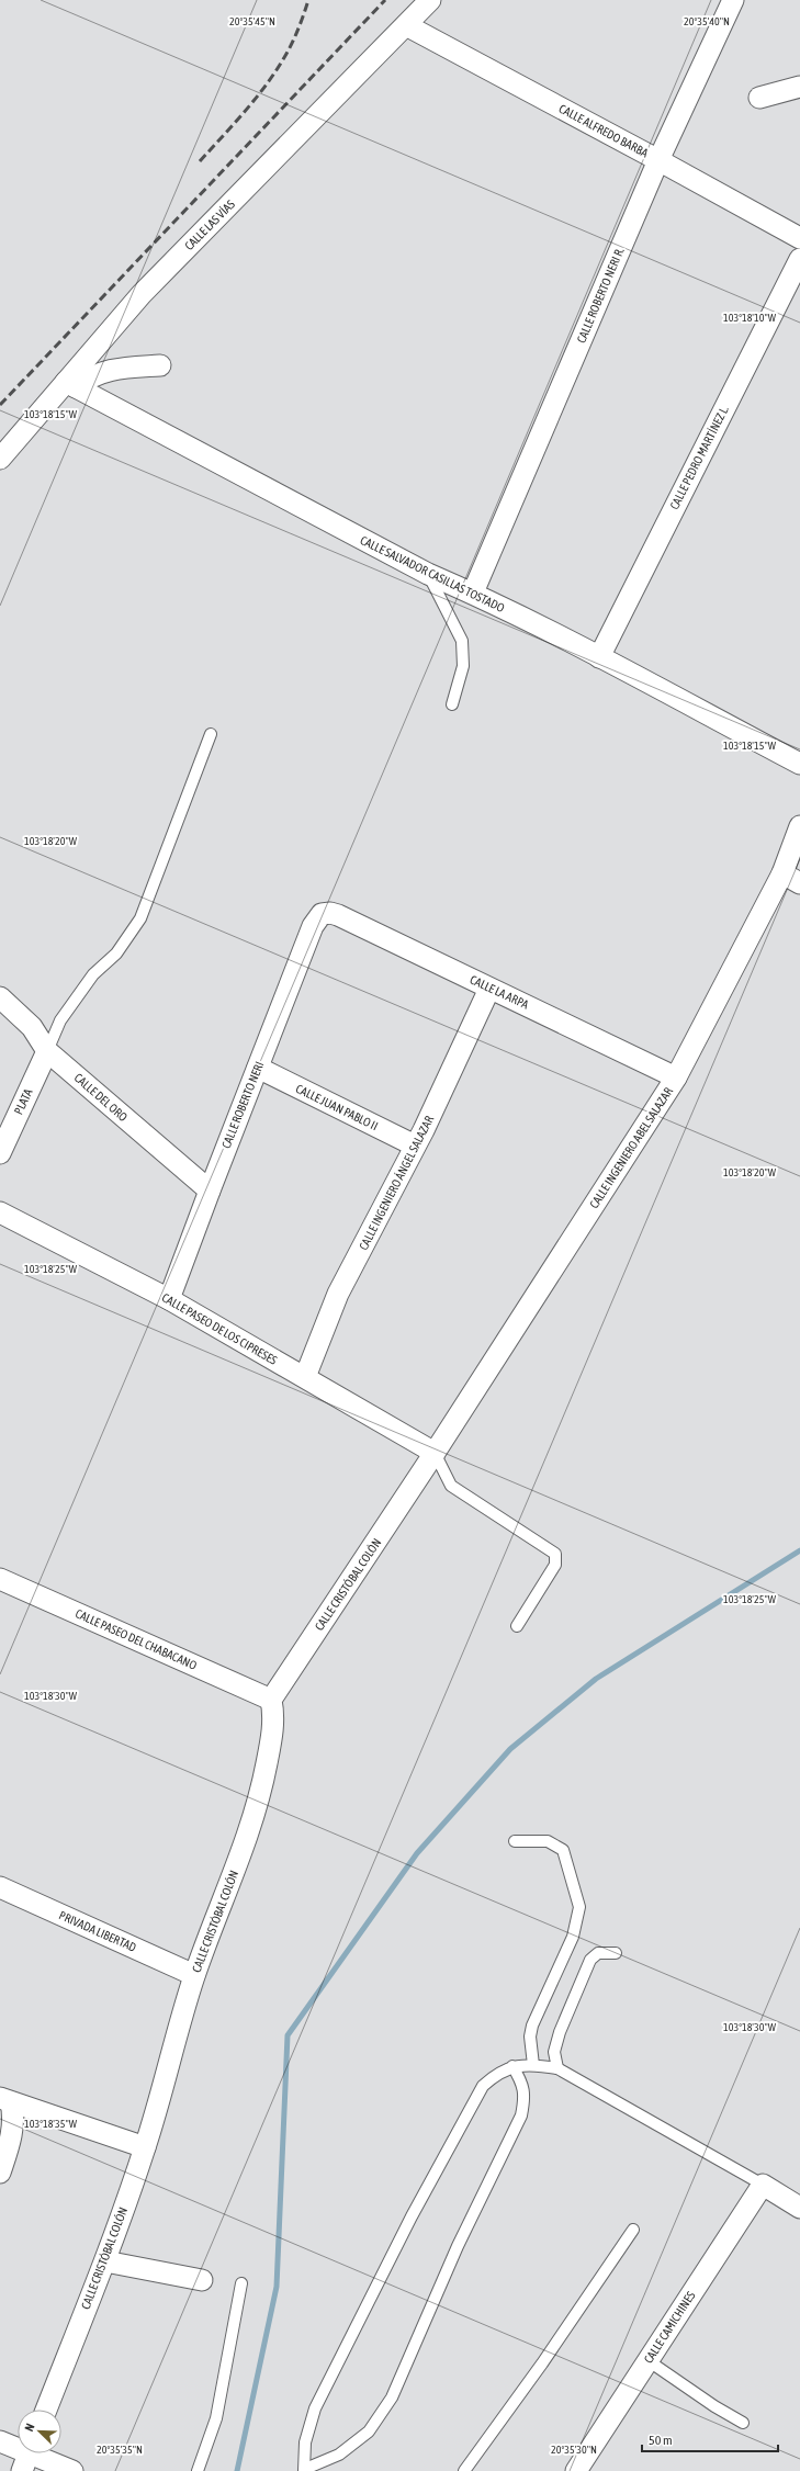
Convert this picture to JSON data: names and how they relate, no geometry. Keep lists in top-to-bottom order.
{
  "streets": {
    "street": [
      "CALLE ALFREDO BARBA",
      "CALLE LAS VÍAS",
      "CALLE ROBERTO NERI R.",
      "CALLE PEDRO MARTÍNEZ L.",
      "CALLE SALVADOR CASILLAS TOSTADO",
      "CALLE LA ARPA",
      "CALLE DEL ORO",
      "PLATA",
      "CALLE ROBERTO NERI",
      "CALLE JUAN PABLO II",
      "CALLE INGENIERO ABEL SALAZAR",
      "CALLE INGENIERO ÁNGEL SALAZAR",
      "CALLE PASEO DE LOS CIPRESES",
      "CALLE CRISTÓBAL COLÓN",
      "CALLE PASEO DEL CHABACANO",
      "PRIVADA LIBERTAD",
      "CALLE CAMICHINES"
    ]
  },
  "crossings": [
    ["CALLE ALFREDO BARBA", "CALLE LAS VÍAS"],
    ["CALLE ALFREDO BARBA", "CALLE ROBERTO NERI R."],
    ["CALLE LAS VÍAS", "CALLE SALVADOR CASILLAS TOSTADO"],
    ["CALLE ROBERTO NERI R.", "CALLE SALVADOR CASILLAS TOSTADO"],
    ["CALLE PEDRO MARTÍNEZ L.", "CALLE SALVADOR CASILLAS TOSTADO"],
    ["CALLE LA ARPA", "CALLE ROBERTO NERI"],
    ["CALLE LA ARPA", "CALLE INGENIERO ABEL SALAZAR"],
    ["CALLE LA ARPA", "CALLE INGENIERO ÁNGEL SALAZAR"],
    ["CALLE DEL ORO", "PLATA"],
    ["CALLE DEL ORO", "CALLE ROBERTO NERI"],
    ["CALLE ROBERTO NERI", "CALLE JUAN PABLO II"],
    ["CALLE ROBERTO NERI", "CALLE PASEO DE LOS CIPRESES"],
    ["CALLE JUAN PABLO II", "CALLE INGENIERO ÁNGEL SALAZAR"],
    ["CALLE INGENIERO ABEL SALAZAR", "CALLE PASEO DE LOS CIPRESES"],
    ["CALLE INGENIERO ABEL SALAZAR", "CALLE CRISTÓBAL COLÓN"],
    ["CALLE INGENIERO ÁNGEL SALAZAR", "CALLE PASEO DE LOS CIPRESES"],
    ["CALLE PASEO DE LOS CIPRESES", "CALLE CRISTÓBAL COLÓN"],
    ["CALLE CRISTÓBAL COLÓN", "CALLE PASEO DEL CHABACANO"],
    ["CALLE CRISTÓBAL COLÓN", "PRIVADA LIBERTAD"]
  ],
  "scale_bar": "50 m",
  "north": "top left",
  "coordinates": [
    "20°35'40\"N",
    "20°35'45\"N",
    "103°18'10\"W",
    "103°18'15\"W",
    "103°18'20\"W",
    "103°18'25\"W",
    "103°18'30\"W",
    "103°18'35\"W",
    "20°35'35\"N",
    "20°35'30\"N"
  ]
}
